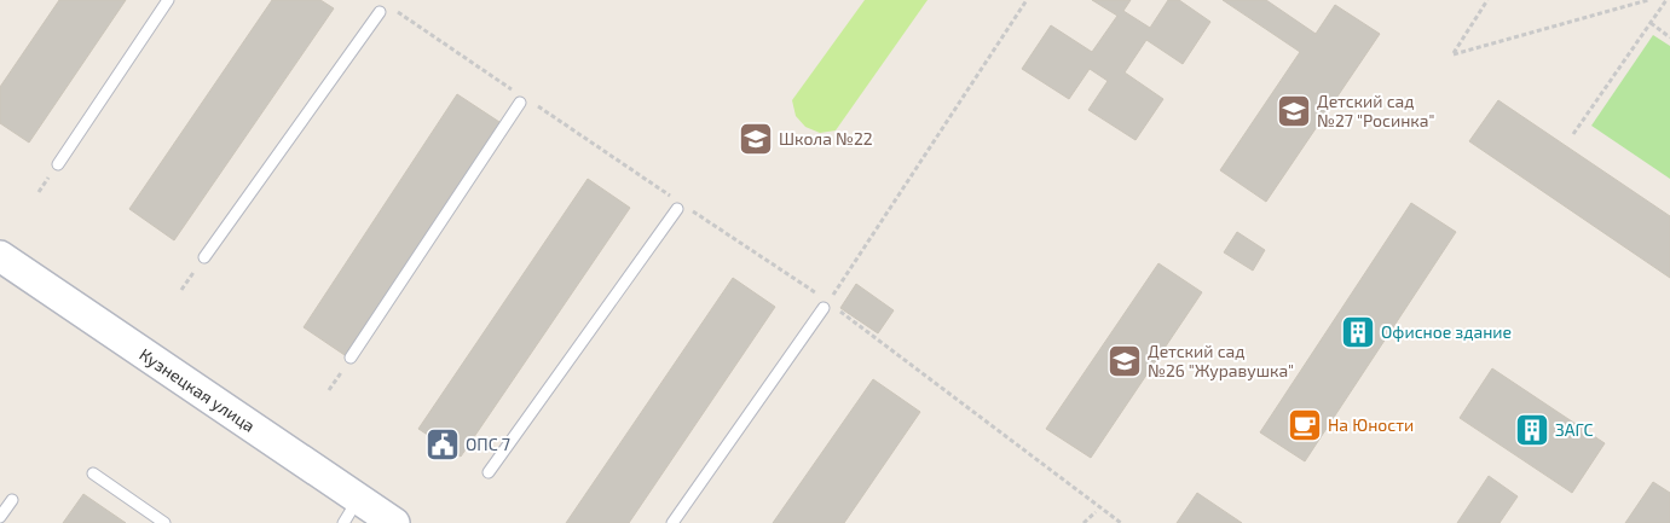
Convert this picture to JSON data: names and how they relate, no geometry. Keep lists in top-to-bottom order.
{
  "streets": {
    "main road": ["Кузнецкая улица"]
  },
  "places": {
    "school or university": ["Детский сад №27 \"Росинка\"", "Школа №22", "Детский сад №26 \"Журавушка\""],
    "building": ["Офисное здание", "ЗАГС"],
    "cafe": ["На Юности"],
    "public building": ["ОПС 7"]
  }
}
